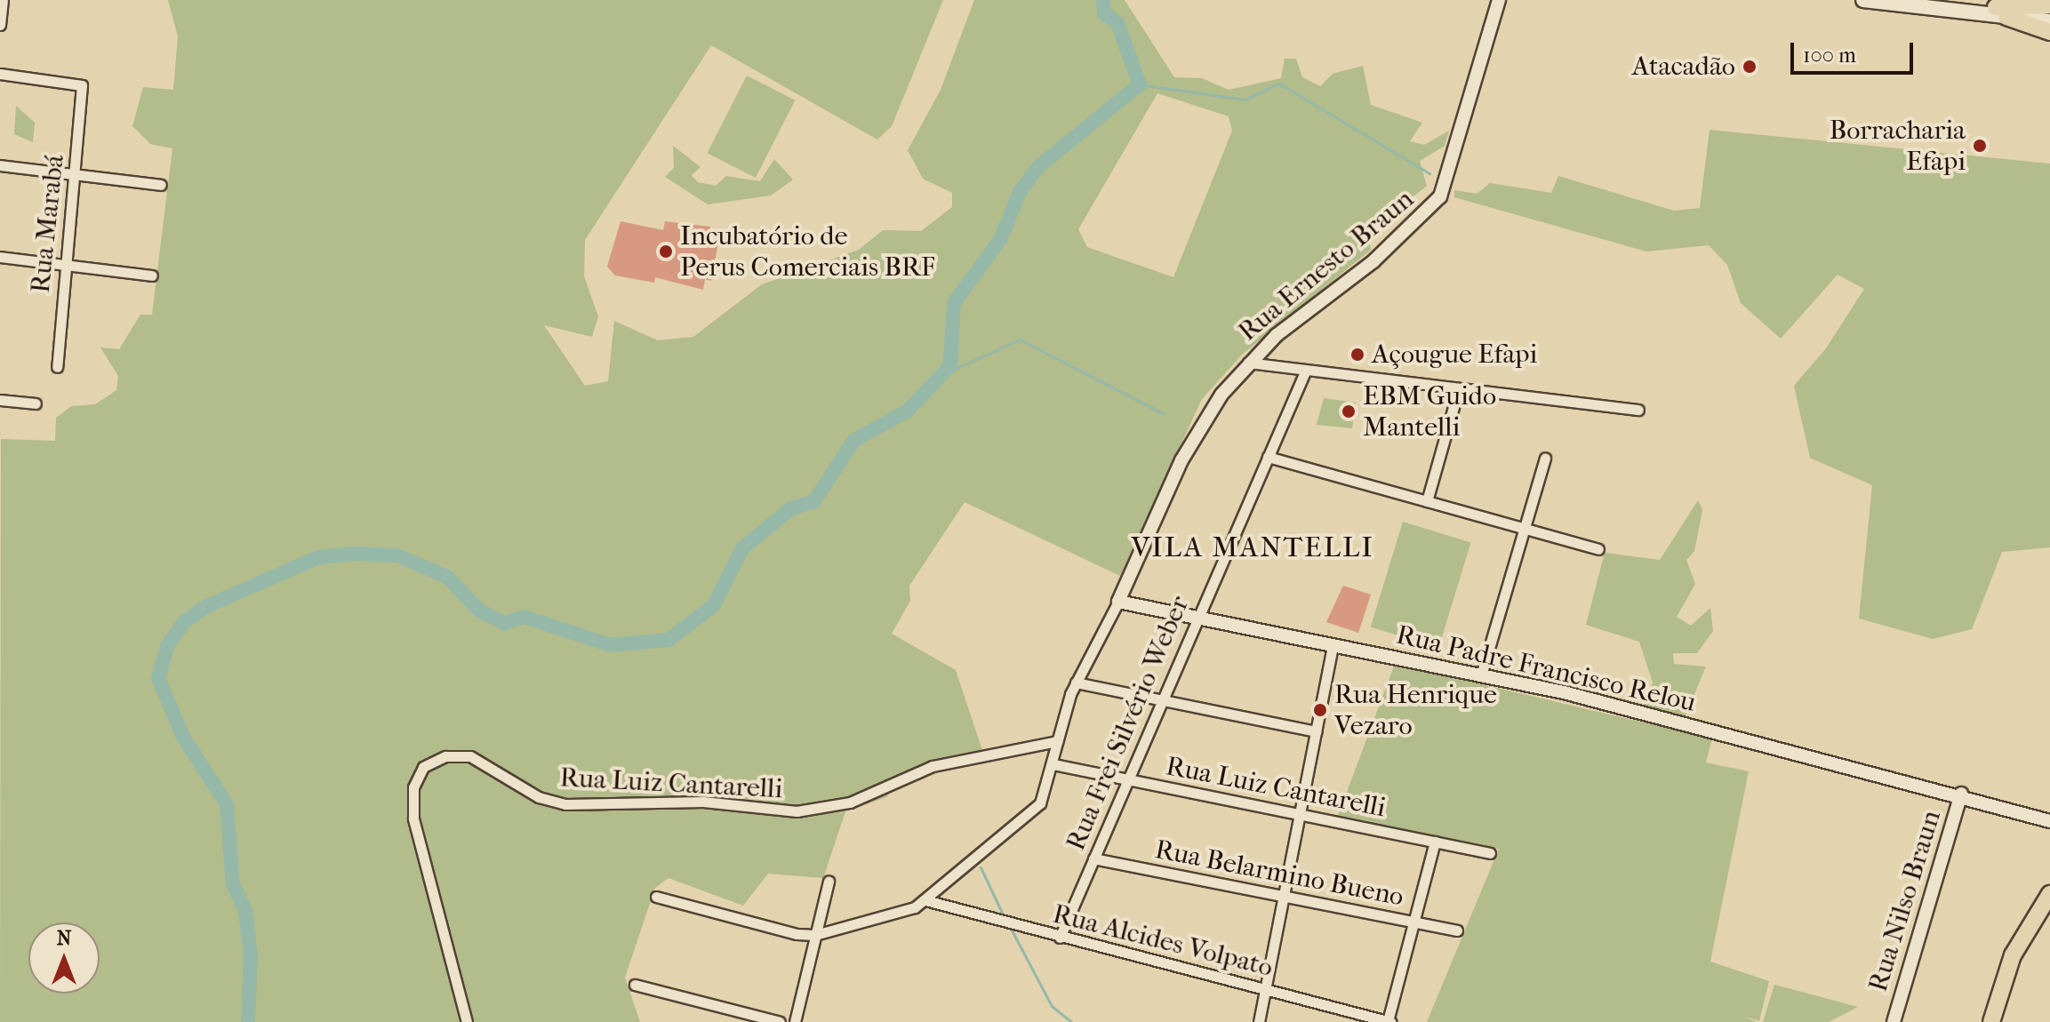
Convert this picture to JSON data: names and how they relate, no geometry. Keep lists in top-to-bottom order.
{
  "streets": {
    "street": [
      "Rua Marabá",
      "Rua Ernesto Braun",
      "Rua Padre Francisco Relou",
      "Rua Frei Silvério Weber",
      "Rua Luiz Cantarelli",
      "Rua Belarmino Bueno",
      "Rua Nilso Braun",
      "Rua Alcides Volpato"
    ]
  },
  "crossings": [
    ["Rua Ernesto Braun", "Rua Padre Francisco Relou"],
    ["Rua Ernesto Braun", "Rua Luiz Cantarelli"],
    ["Rua Ernesto Braun", "Rua Alcides Volpato"],
    ["Rua Padre Francisco Relou", "Rua Frei Silvério Weber"],
    ["Rua Padre Francisco Relou", "Rua Nilso Braun"],
    ["Rua Frei Silvério Weber", "Rua Luiz Cantarelli"],
    ["Rua Frei Silvério Weber", "Rua Belarmino Bueno"],
    ["Rua Frei Silvério Weber", "Rua Alcides Volpato"]
  ],
  "districts": ["VILA MANTELLI"],
  "places": [
    "Atacadão",
    "Borracharia Efapi",
    "Incubatório de Perus Comerciais BRF",
    "Açougue Efapi",
    "EBM Guido Mantelli",
    "Rua Henrique Vezaro"
  ],
  "scale_bar": "100 m",
  "north": "top"
}
